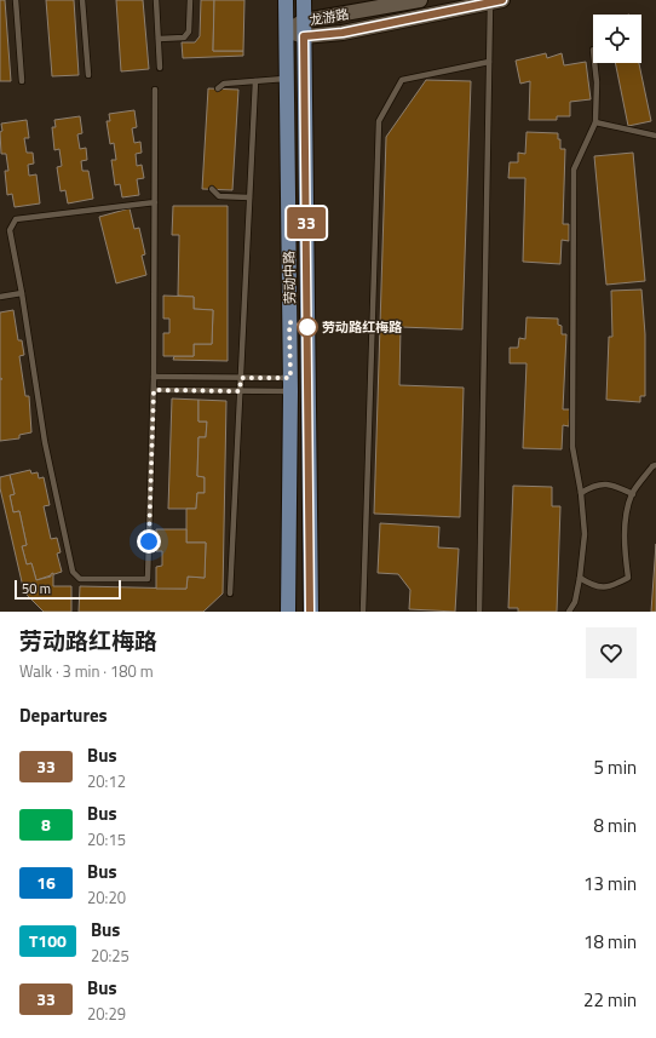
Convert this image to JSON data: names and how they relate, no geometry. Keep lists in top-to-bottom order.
{
  "streets": {
    "main road": ["龙游路", "劳动中路"]
  },
  "crossings": [
    ["龙游路", "劳动中路"]
  ],
  "places": ["劳动路红梅路"],
  "lines": ["bus line 33"],
  "scale_bar": "50 m",
  "page": {
    "on_map": "33",
    "scale": "50 m",
    "heading": [
      ["劳动路红梅路", "Walk · 3 min · 180 m"],
      "Departures"
    ],
    "list": [
      {
        "mark": "33",
        "name": "Bus",
        "note": "20:12",
        "value": "5 min"
      },
      {
        "mark": "8",
        "name": "Bus",
        "note": "20:15",
        "value": "8 min"
      },
      {
        "mark": "16",
        "name": "Bus",
        "note": "20:20",
        "value": "13 min"
      },
      {
        "mark": "T100",
        "name": "Bus",
        "note": "20:25",
        "value": "18 min"
      },
      {
        "mark": "33",
        "name": "Bus",
        "note": "20:29",
        "value": "22 min"
      }
    ]
  }
}
